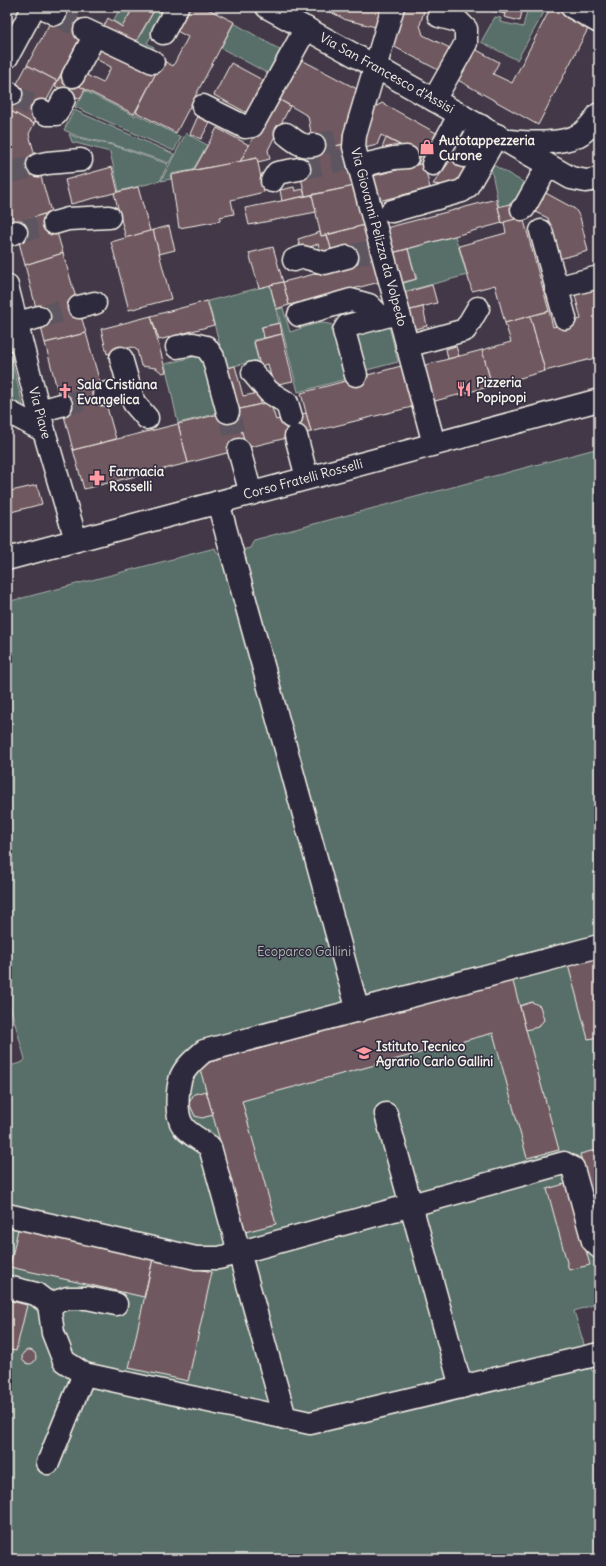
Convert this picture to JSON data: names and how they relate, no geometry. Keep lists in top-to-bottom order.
{
  "streets": {
    "street": [
      "Via San Francesco d'Assisi",
      "Via Giovanni Pelizza da Volpedo",
      "Via Piave",
      "Corso Fratelli Rosselli"
    ]
  },
  "crossings": [
    ["Via San Francesco d'Assisi", "Via Giovanni Pelizza da Volpedo"],
    ["Via Giovanni Pelizza da Volpedo", "Corso Fratelli Rosselli"],
    ["Via Piave", "Corso Fratelli Rosselli"]
  ],
  "parks": ["Ecoparco Gallini"],
  "places": {
    "shop": ["Autotappezzeria Curone"],
    "restaurant": ["Pizzeria Popipopi"],
    "church": ["Sala Cristiana Evangelica"],
    "pharmacy": ["Farmacia Rosselli"],
    "school or university": ["Istituto Tecnico Agrario Carlo Gallini"]
  }
}
